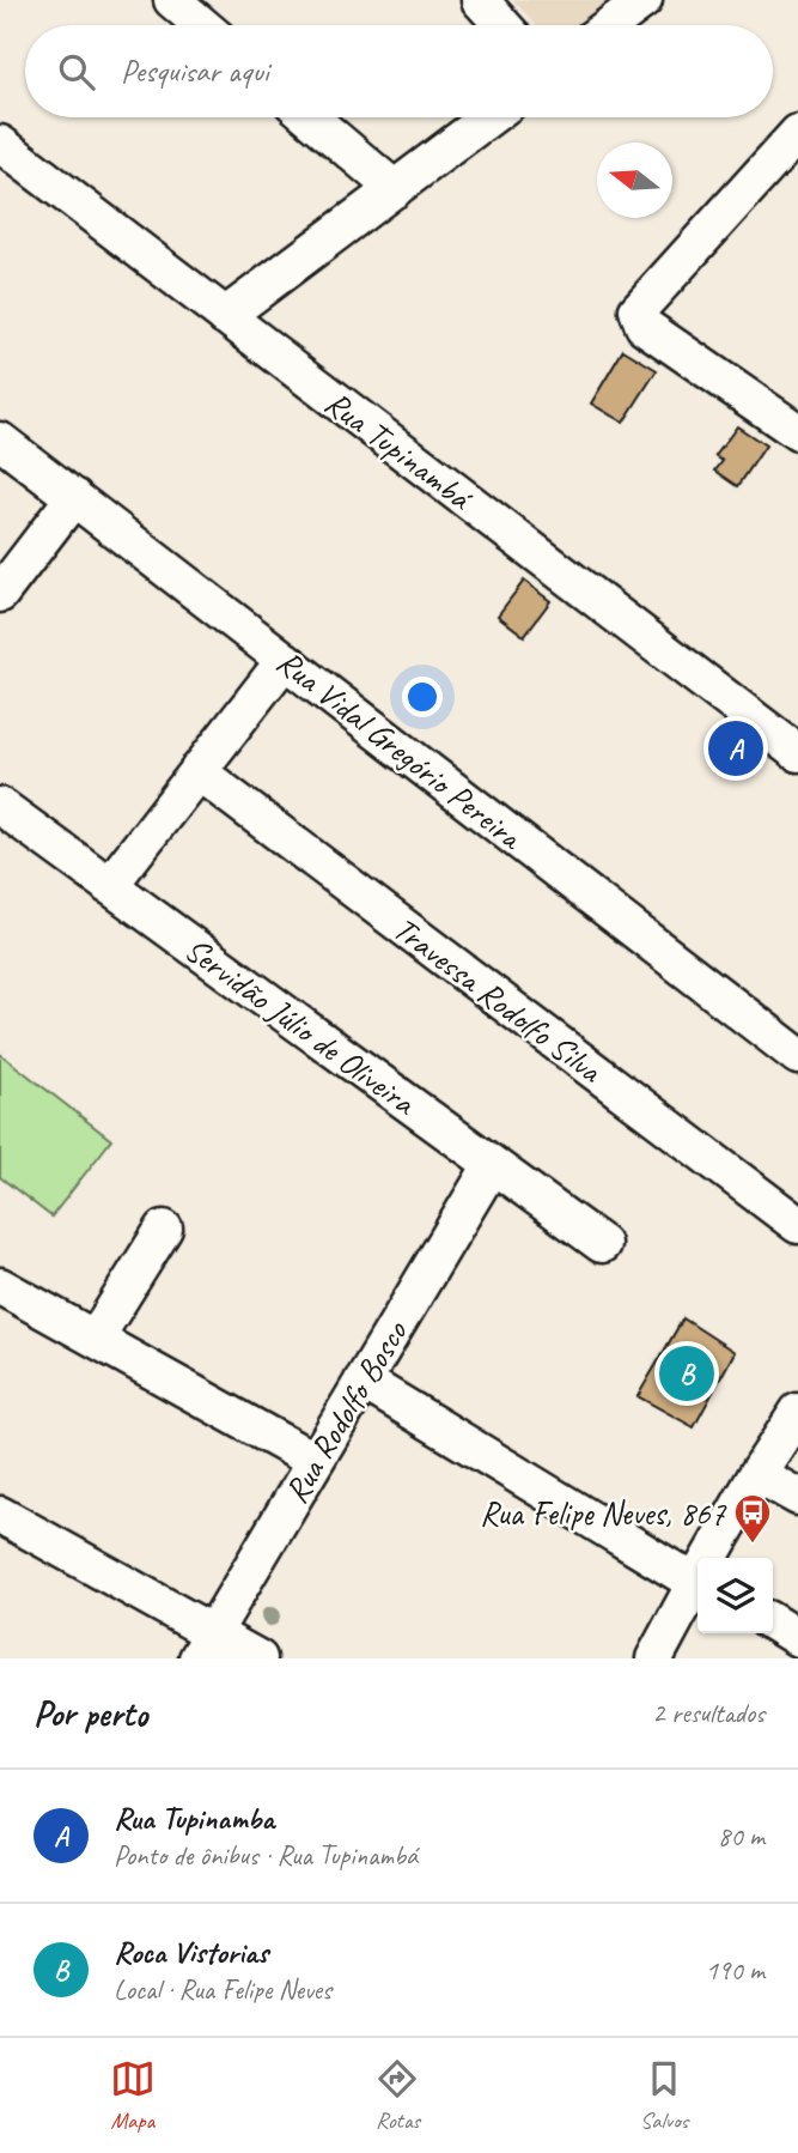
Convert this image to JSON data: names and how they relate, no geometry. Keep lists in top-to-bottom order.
{
  "streets": {
    "street": [
      "Rua Tupinambá",
      "Rua Vidal Gregório Pereira",
      "Travessa Rodolfo Silva",
      "Servidão Júlio de Oliveira",
      "Rua Rodolfo Bosco"
    ]
  },
  "crossings": [
    ["Servidão Júlio de Oliveira", "Rua Rodolfo Bosco"]
  ],
  "places": {
    "bus stop": ["Rua Felipe Neves, 867"]
  },
  "north": "left",
  "page": {
    "search": "Pesquisar aqui",
    "pins": ["A", "B"],
    "heading": ["Por perto", "2 resultados"],
    "list": [
      {
        "mark": "A",
        "name": "Rua Tupinamba",
        "note": "Ponto de ônibus · Rua Tupinambá",
        "value": "80 m"
      },
      {
        "mark": "B",
        "name": "Roca Vistorias",
        "note": "Local · Rua Felipe Neves",
        "value": "190 m"
      }
    ],
    "nav": ["Mapa", "Rotas", "Salvos"]
  }
}
